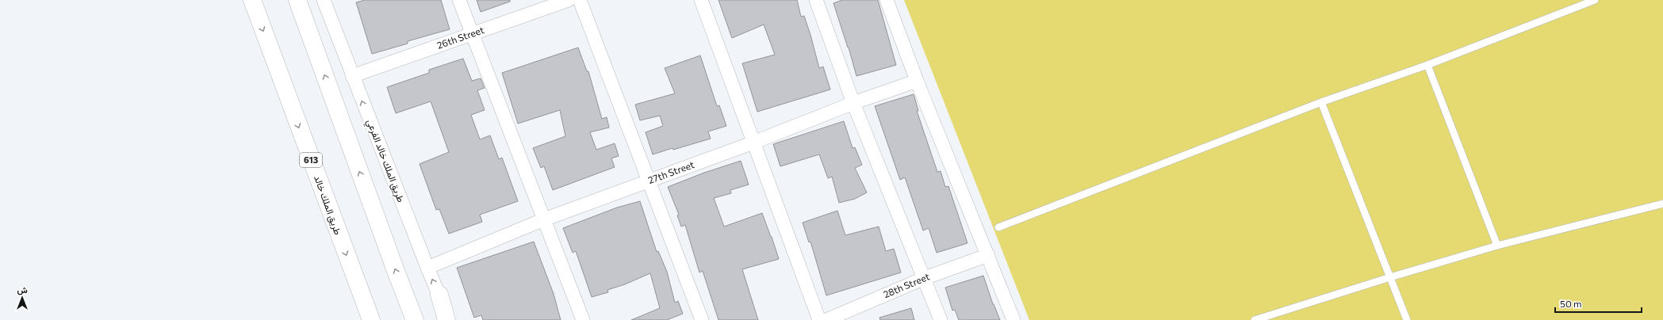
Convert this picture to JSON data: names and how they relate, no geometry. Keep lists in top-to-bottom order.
{
  "streets": {
    "highway": ["613", "طريق الملك خالد"],
    "street": [
      "26th Street",
      "طريق الملك خالد الفرعي",
      "27th Street",
      "28th Street"
    ]
  },
  "crossings": [
    ["26th Street", "طريق الملك خالد الفرعي"],
    ["طريق الملك خالد الفرعي", "27th Street"]
  ],
  "one_way": ["طريق الملك خالد الفرعي"],
  "scale_bar": "50 m",
  "north": "top"
}
